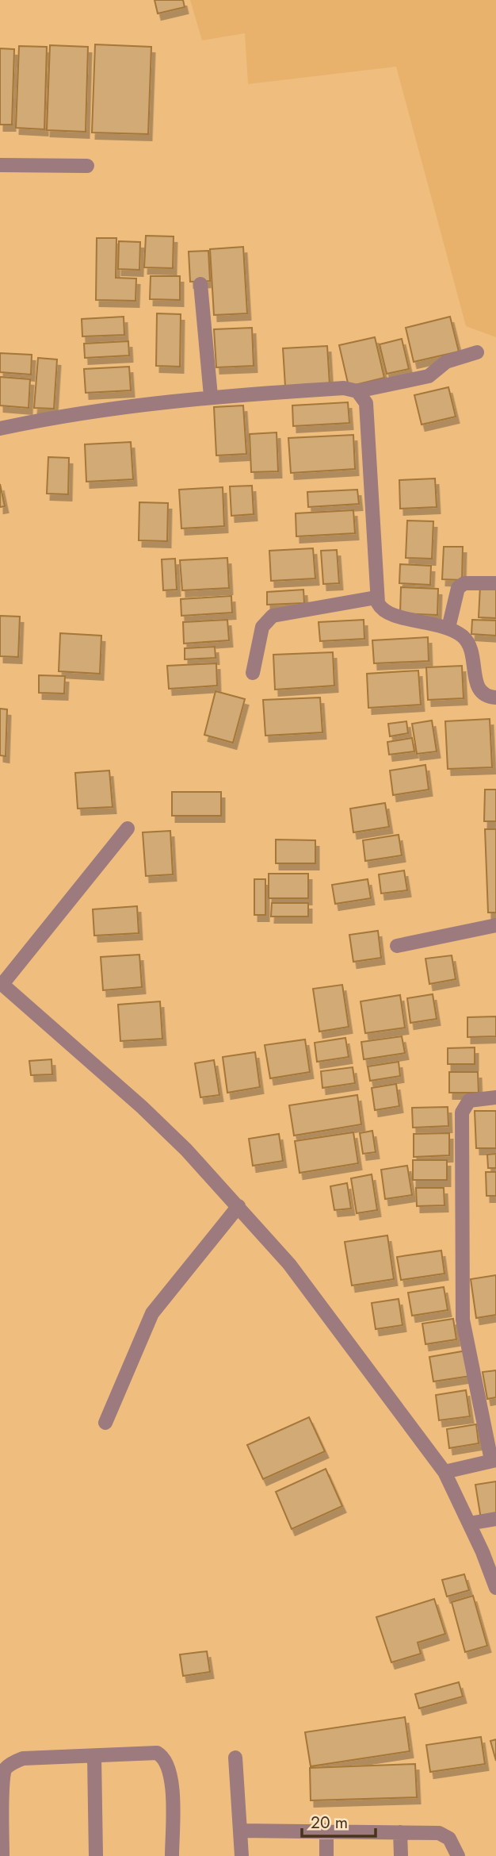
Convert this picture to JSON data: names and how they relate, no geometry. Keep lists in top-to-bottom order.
{
  "scale_bar": "20 m"
}
